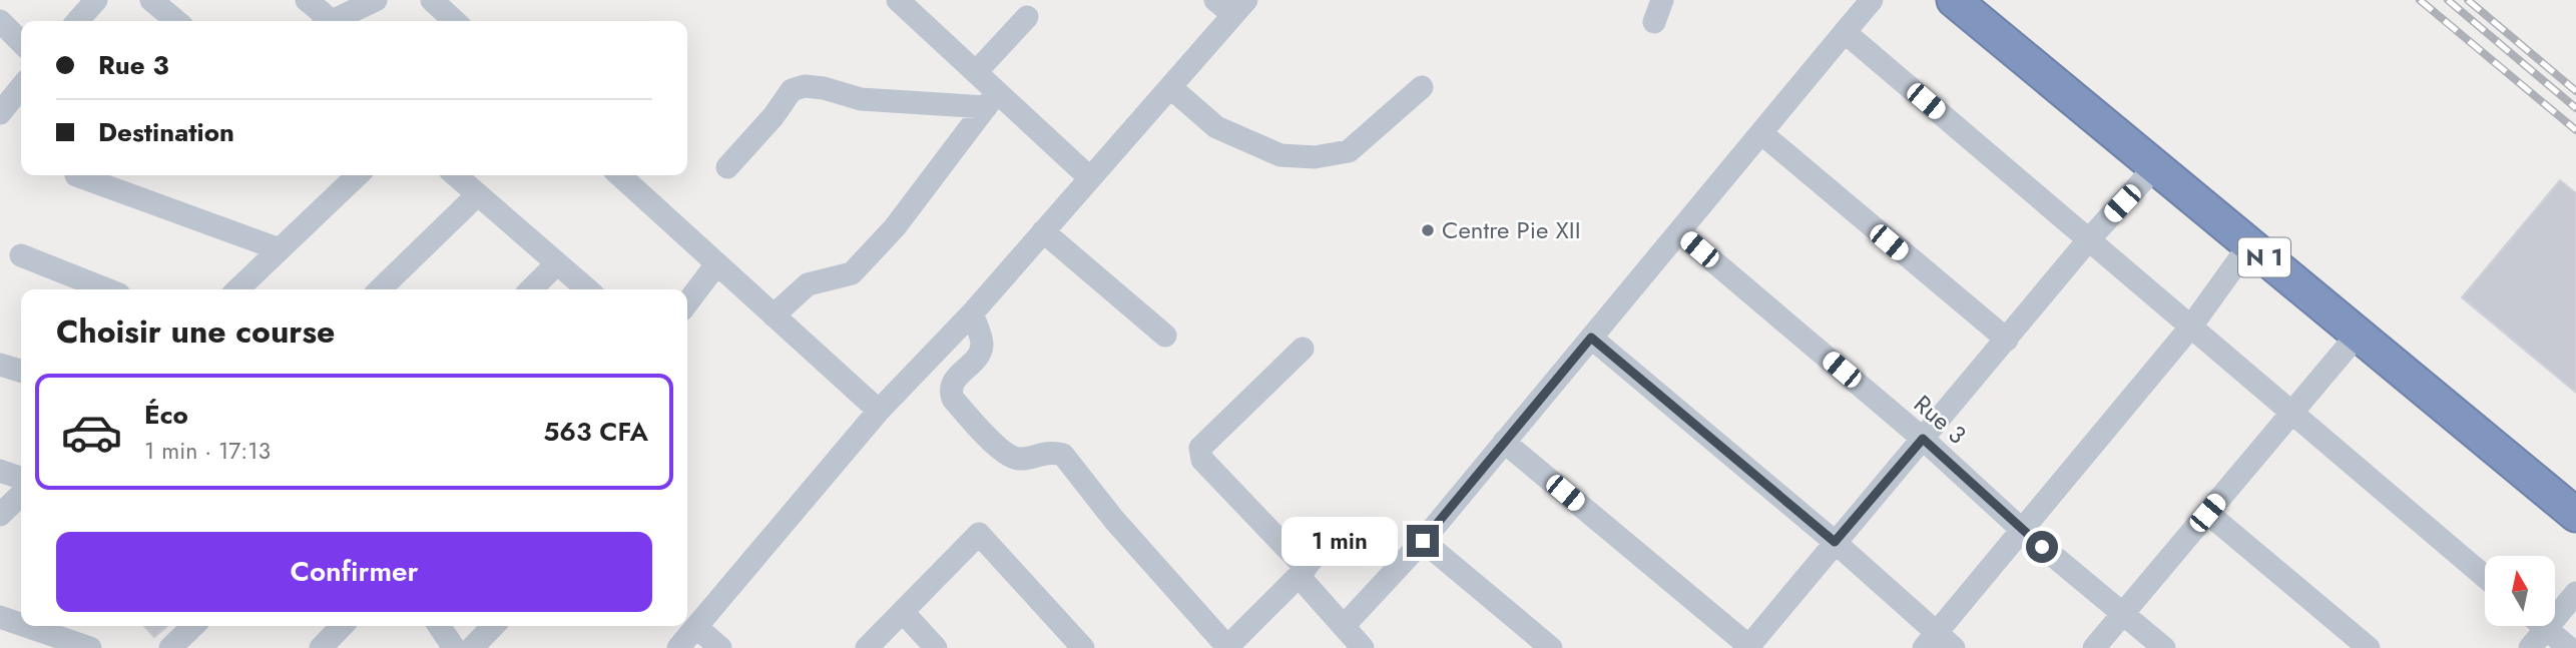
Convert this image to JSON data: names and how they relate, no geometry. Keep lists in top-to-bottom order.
{
  "streets": {
    "highway": ["N 1"],
    "street": ["Rue 3"]
  },
  "places": ["Centre Pie XII"],
  "north": "top",
  "page": {
    "banner": ["Rue 3", "Destination"],
    "heading": "Choisir une course",
    "list": [
      {
        "name": "Éco",
        "note": "1 min · 17:13",
        "value": "563 CFA"
      }
    ],
    "bubble": "1 min",
    "buttons": "Confirmer"
  }
}
